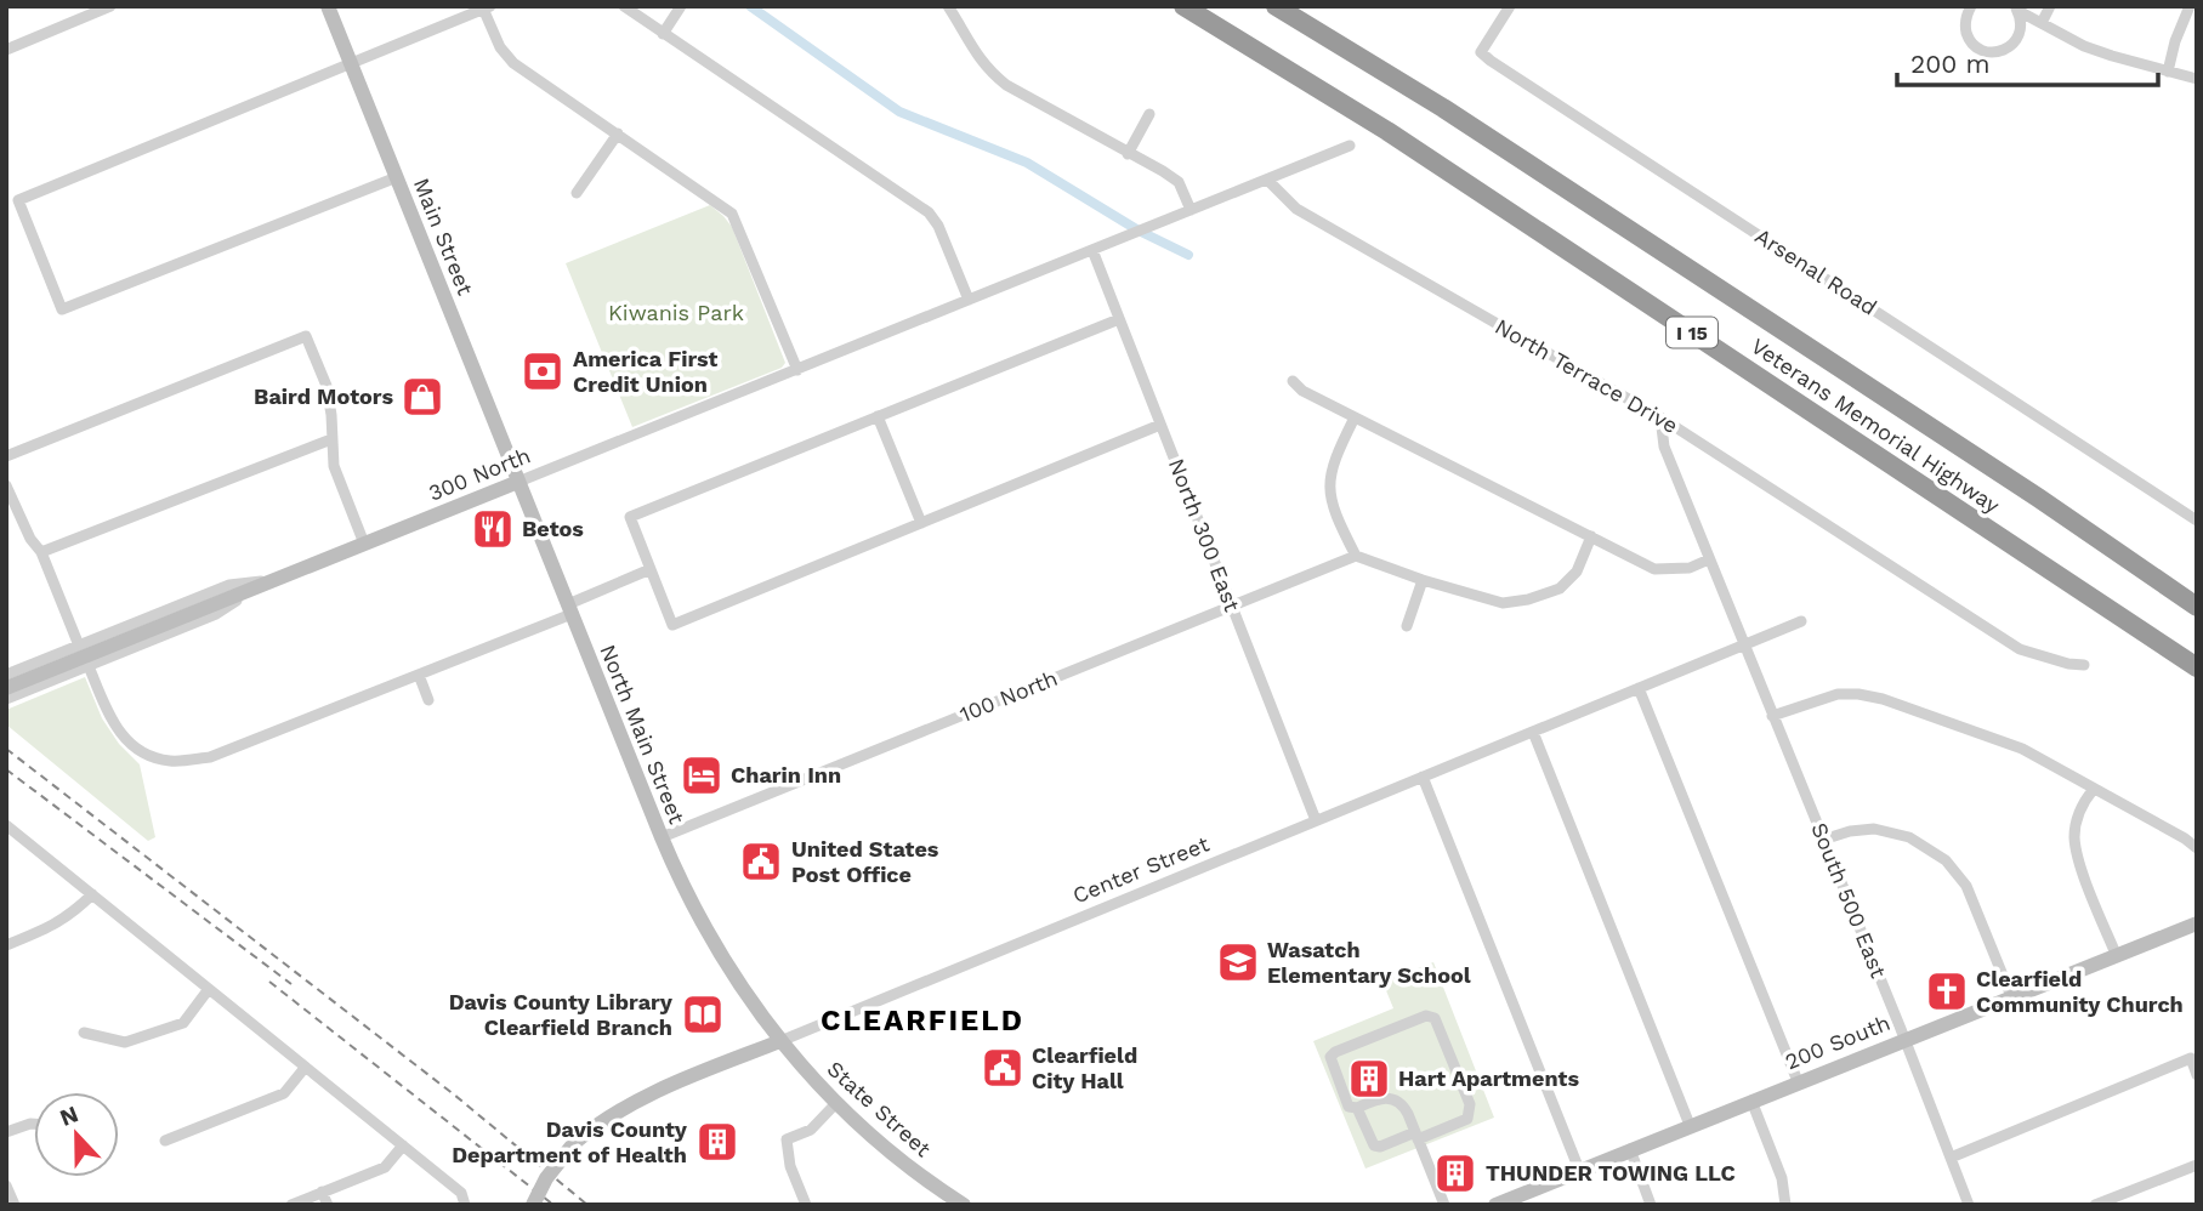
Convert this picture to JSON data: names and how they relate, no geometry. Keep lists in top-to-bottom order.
{
  "streets": {
    "highway": ["I 15", "Veterans Memorial Highway"],
    "main road": [
      "Main Street",
      "300 North",
      "North Main Street",
      "Center Street",
      "200 South",
      "State Street"
    ],
    "street": [
      "Arsenal Road",
      "North Terrace Drive",
      "North 300 East",
      "100 North",
      "South 500 East"
    ]
  },
  "crossings": [
    ["Main Street", "300 North"],
    ["Main Street", "North Main Street"],
    ["North Terrace Drive", "300 North"],
    ["North Terrace Drive", "South 500 East"],
    ["300 North", "North 300 East"],
    ["300 North", "North Main Street"],
    ["North 300 East", "100 North"],
    ["North 300 East", "Center Street"],
    ["100 North", "North Main Street"],
    ["North Main Street", "State Street"],
    ["Center Street", "South 500 East"],
    ["Center Street", "State Street"],
    ["South 500 East", "200 South"]
  ],
  "districts": ["CLEARFIELD"],
  "parks": ["Kiwanis Park"],
  "places": {
    "bank": ["America First Credit Union"],
    "shop": ["Baird Motors"],
    "restaurant": ["Betos"],
    "hotel": ["Charin Inn"],
    "public building": ["United States Post Office", "Clearfield City Hall"],
    "school or university": ["Wasatch Elementary School"],
    "church": ["Clearfield Community Church"],
    "library": ["Davis County Library Clearfield Branch"],
    "building": ["Hart Apartments", "Davis County Department of Health", "THUNDER TOWING LLC"]
  },
  "scale_bar": "200 m",
  "north": "top"
}
